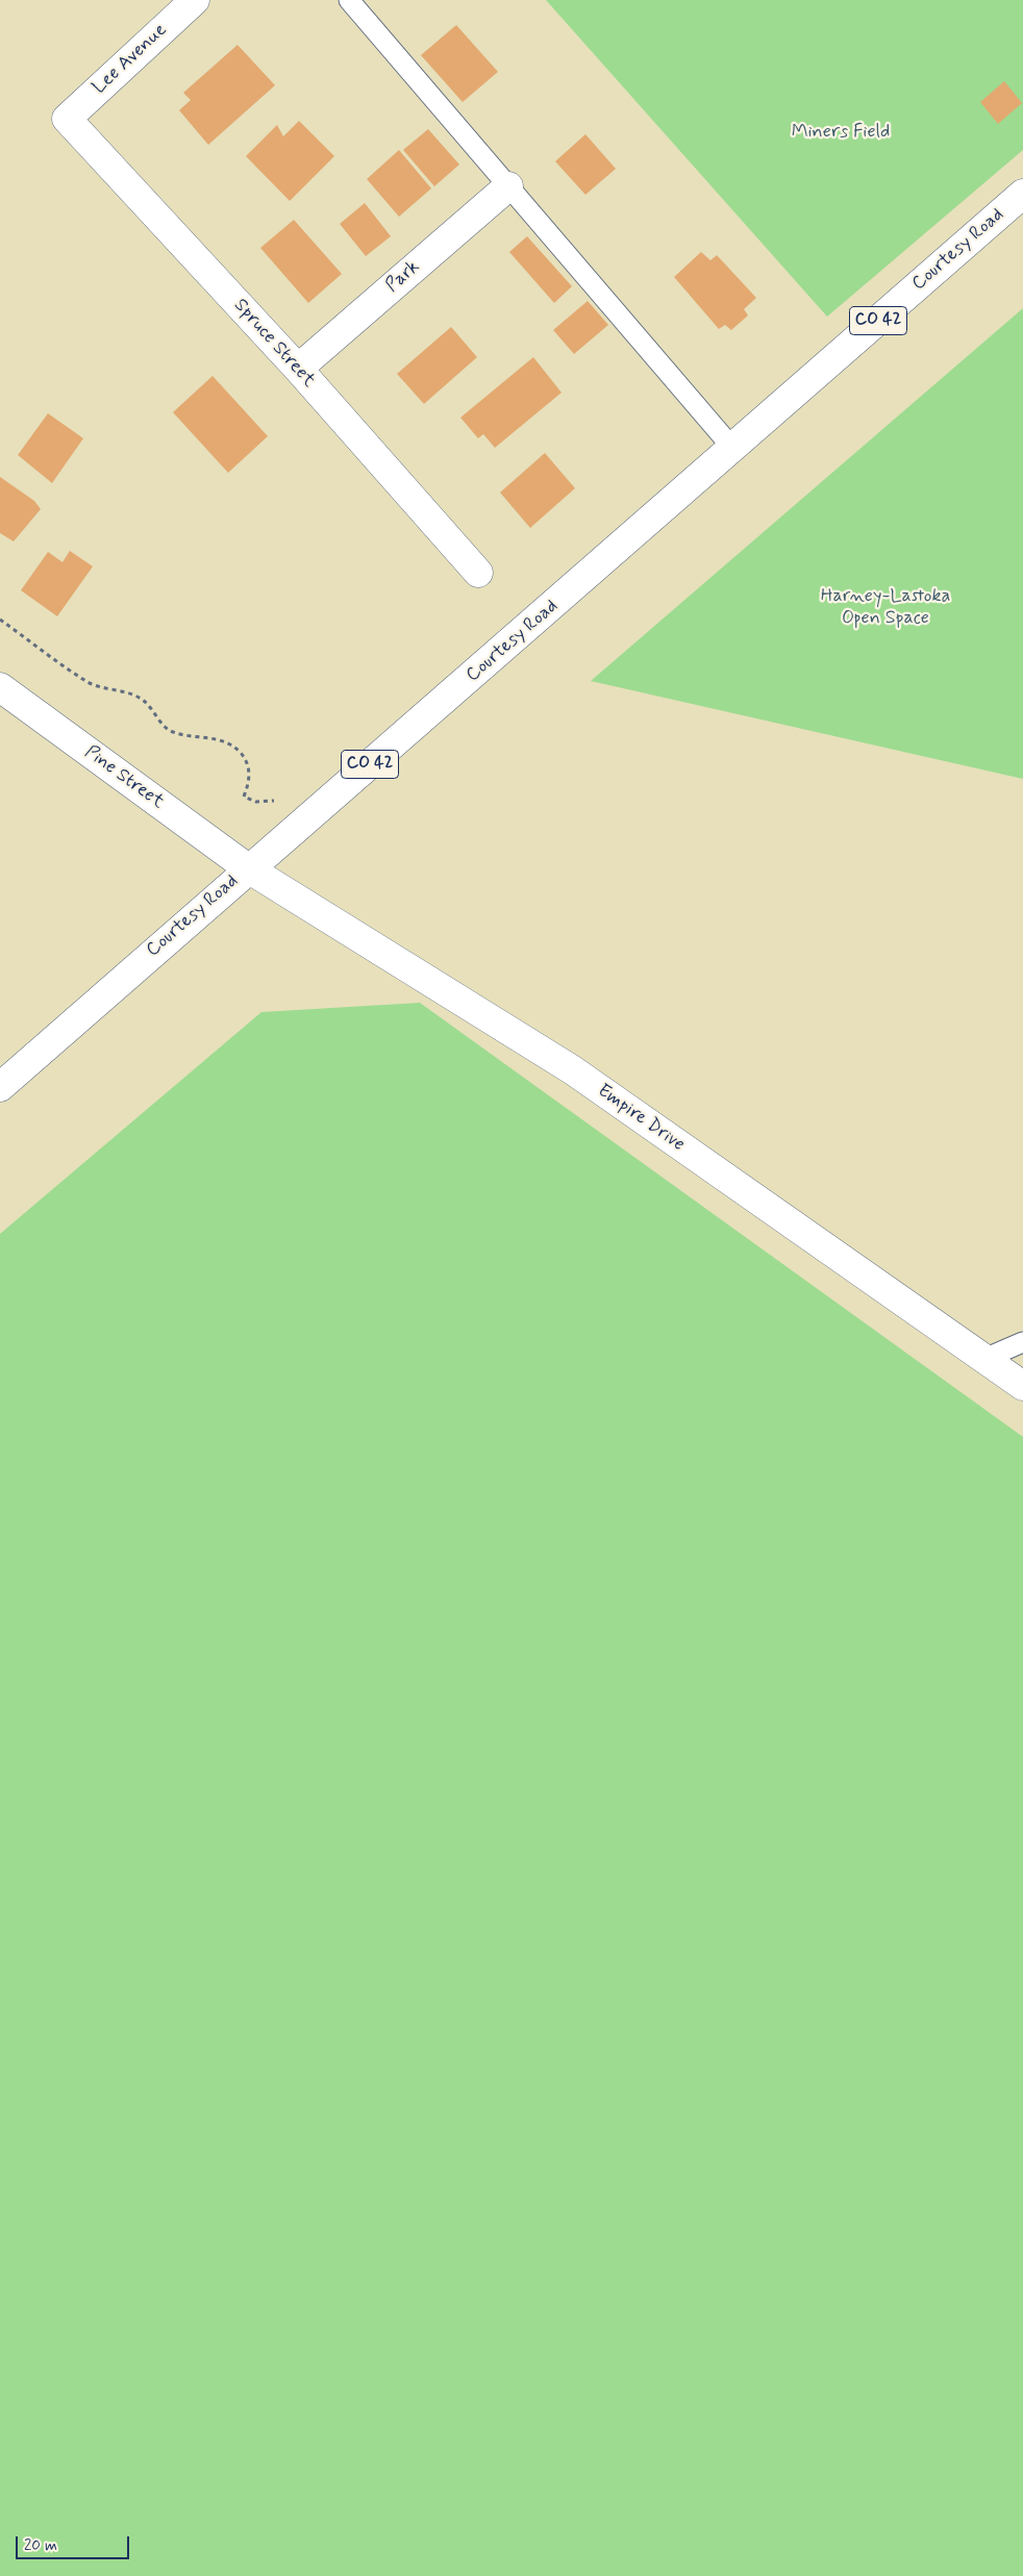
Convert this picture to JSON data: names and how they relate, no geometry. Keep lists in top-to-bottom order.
{
  "streets": {
    "street": [
      "Lee Avenue",
      "Courtesy Road",
      "Park",
      "CO 42",
      "Spruce Street",
      "Pine Street",
      "Empire Drive"
    ]
  },
  "crossings": [
    ["Lee Avenue", "Spruce Street"],
    ["Courtesy Road", "Pine Street"],
    ["Courtesy Road", "Empire Drive"],
    ["Park", "Spruce Street"],
    ["Pine Street", "Empire Drive"]
  ],
  "parks": ["Miners Field", "Harney-Lastoka Open Space"],
  "scale_bar": "20 m"
}
